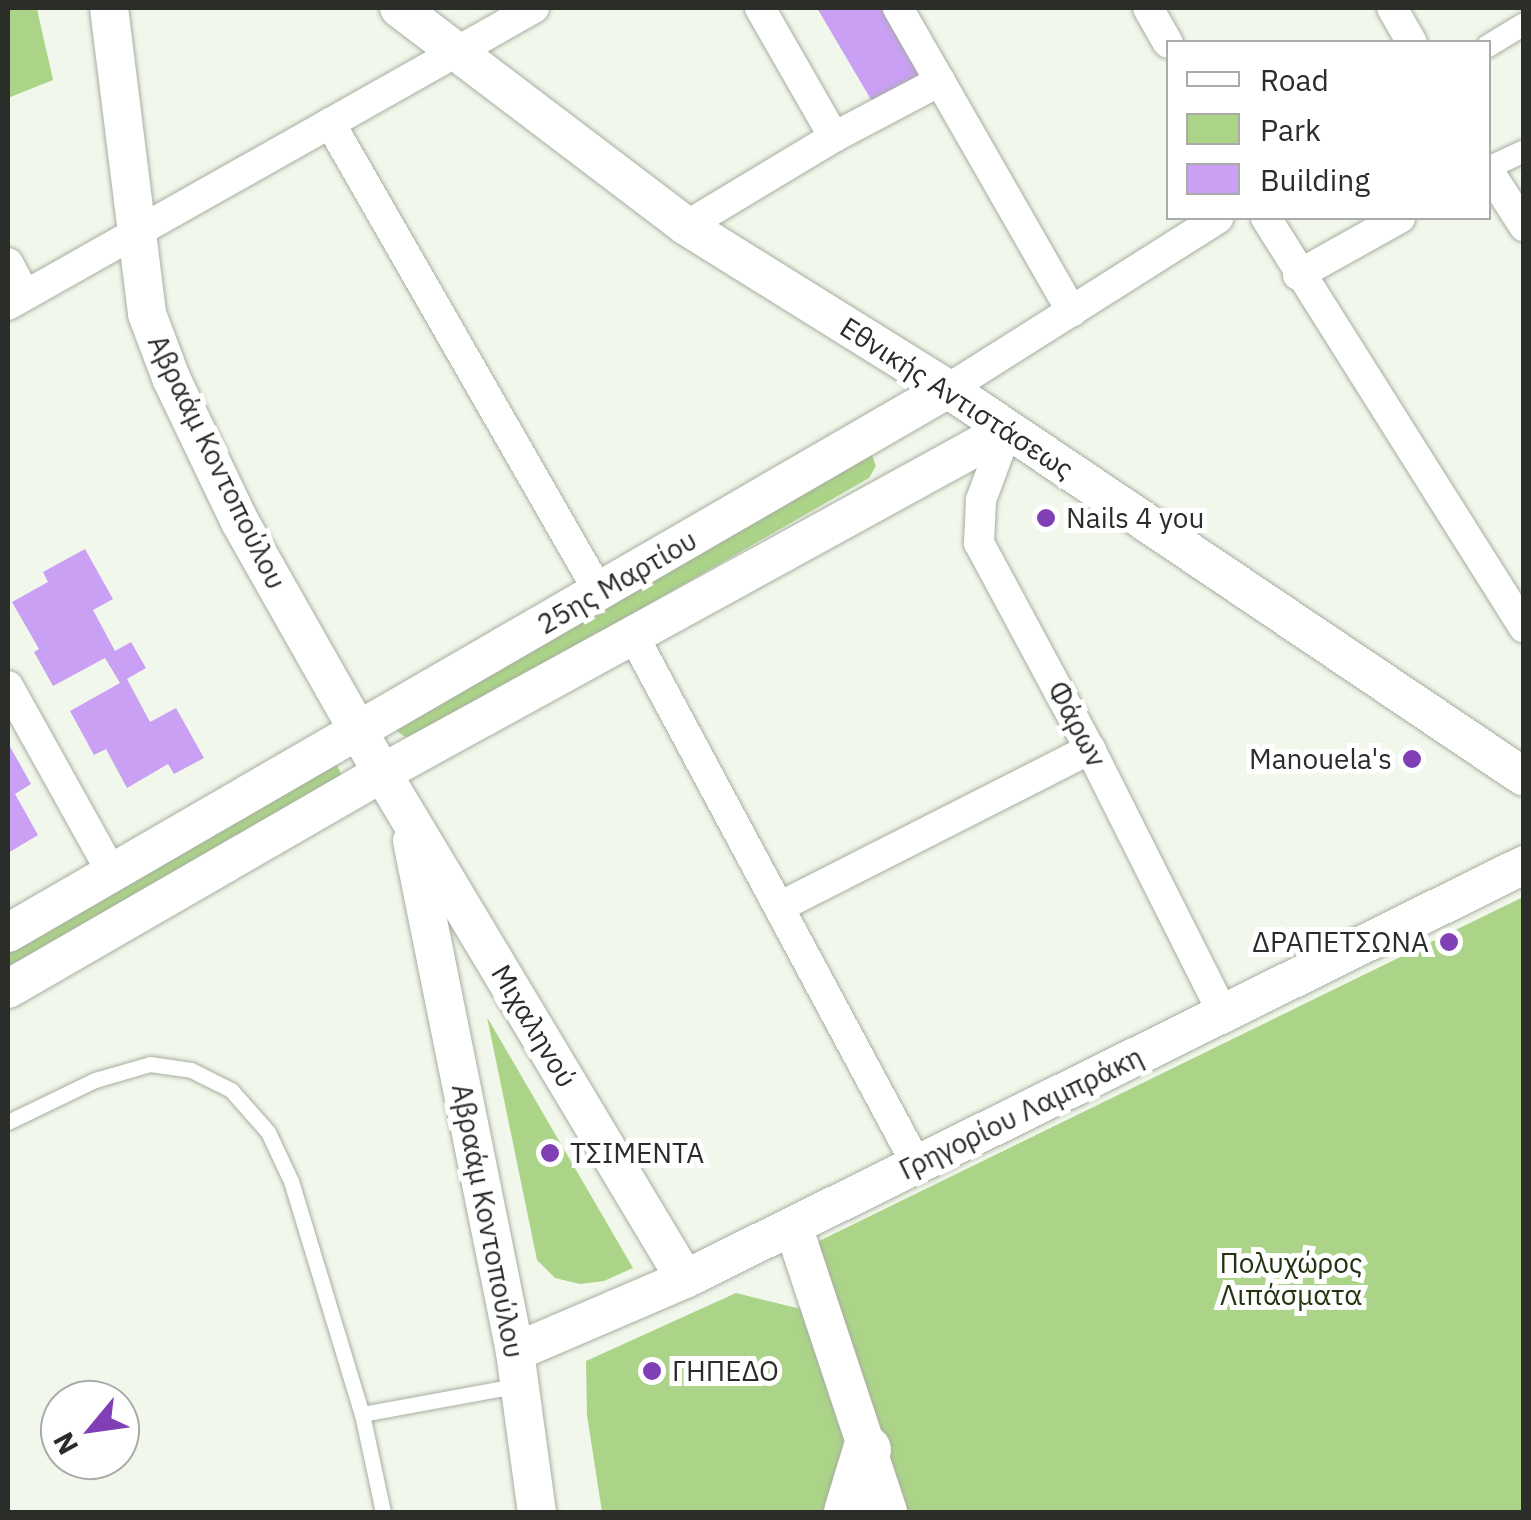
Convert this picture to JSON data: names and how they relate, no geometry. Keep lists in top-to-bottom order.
{
  "streets": {
    "street": [
      "Εθνικής Αντιστάσεως",
      "Αβραάμ Κοντοπούλου",
      "25ης Μαρτίου",
      "Φάρων",
      "Μιχαληνού",
      "Γρηγορίου Λαμπράκη"
    ]
  },
  "crossings": [
    ["Εθνικής Αντιστάσεως", "25ης Μαρτίου"],
    ["Εθνικής Αντιστάσεως", "Φάρων"],
    ["Αβραάμ Κοντοπούλου", "25ης Μαρτίου"],
    ["Αβραάμ Κοντοπούλου", "Μιχαληνού"],
    ["Αβραάμ Κοντοπούλου", "Γρηγορίου Λαμπράκη"],
    ["25ης Μαρτίου", "Φάρων"],
    ["25ης Μαρτίου", "Μιχαληνού"],
    ["Φάρων", "Γρηγορίου Λαμπράκη"],
    ["Μιχαληνού", "Γρηγορίου Λαμπράκη"]
  ],
  "parks": ["Πολυχώρος Λιπάσματα"],
  "places": [
    "Nails 4 you",
    "Manouela's",
    "ΔΡΑΠΕΤΣΩΝΑ",
    "ΤΣΙΜΕΝΤΑ",
    "ΓΗΠΕΔΟ"
  ],
  "legend": ["Road", "Park", "Building"],
  "north": "bottom left"
}
